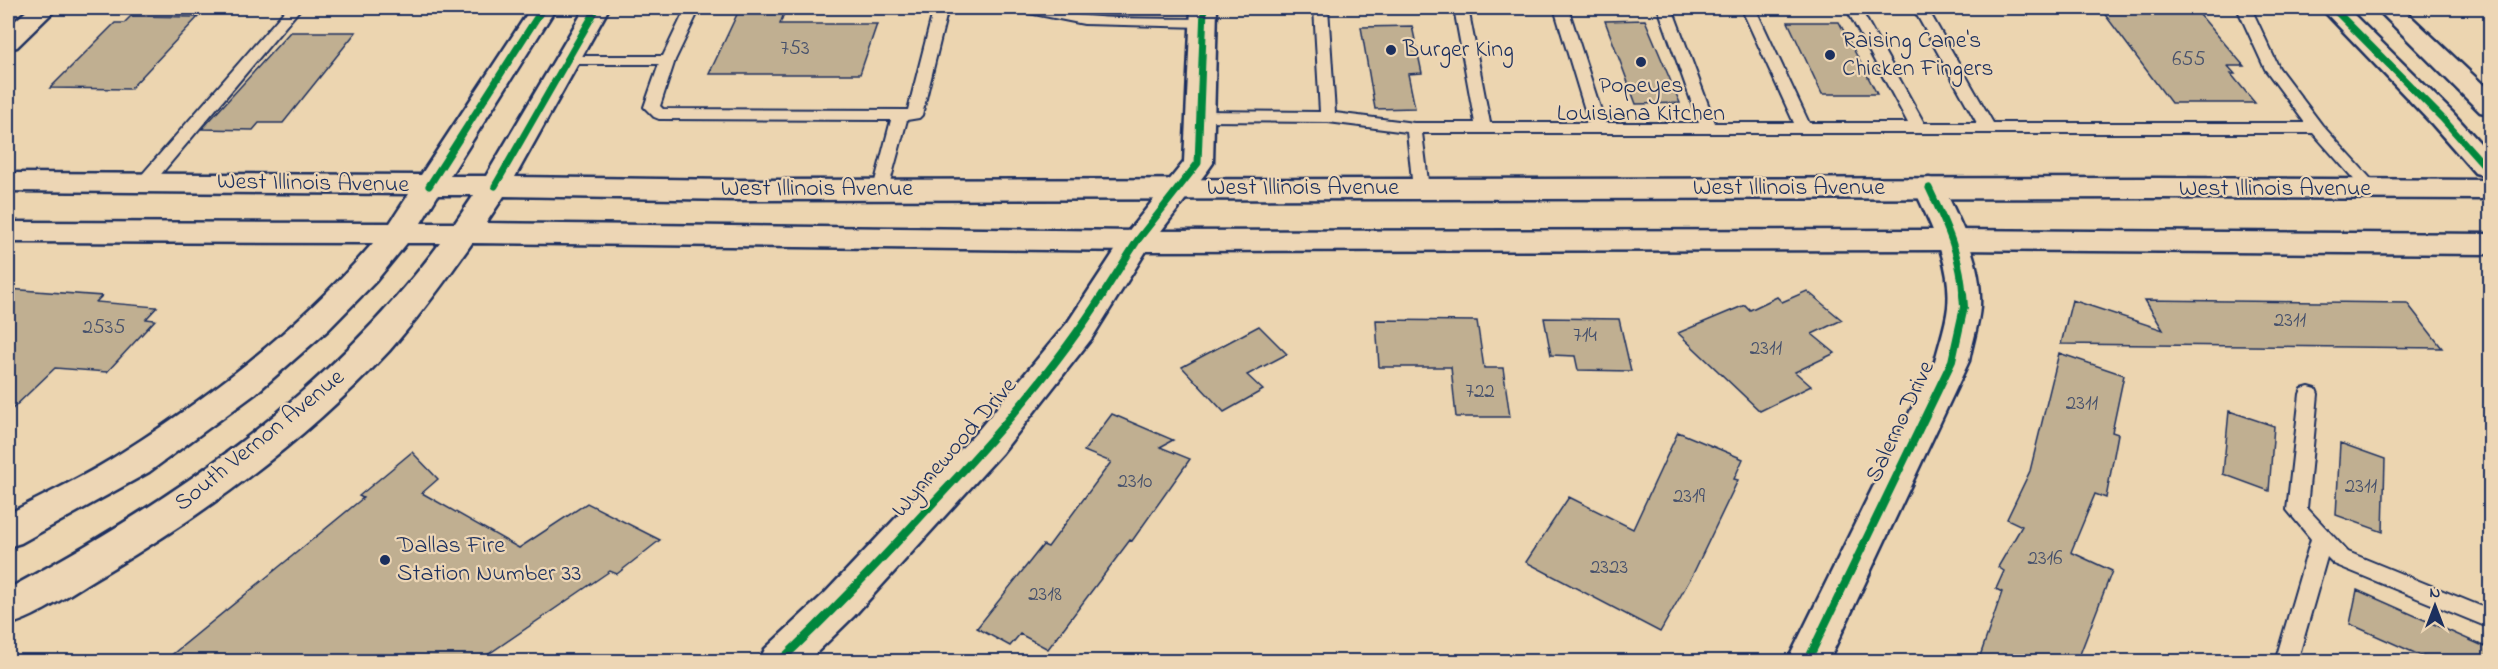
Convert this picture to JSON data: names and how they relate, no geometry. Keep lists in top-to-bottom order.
{
  "streets": {
    "main road": [
      "West Illinois Avenue",
      "Salerno Drive",
      "South Vernon Avenue",
      "Wynnewood Drive"
    ]
  },
  "crossings": [
    ["West Illinois Avenue", "Salerno Drive"],
    ["West Illinois Avenue", "South Vernon Avenue"],
    ["West Illinois Avenue", "Wynnewood Drive"]
  ],
  "places": [
    "Burger King",
    "Raising Cane's Chicken Fingers",
    "Popeyes Louisiana Kitchen",
    "Dallas Fire Station Number 33"
  ],
  "house_numbers": [
    "753",
    "655",
    "2311",
    "2535",
    "714",
    "2311",
    "722",
    "2311",
    "2310",
    "2311",
    "2319",
    "2316",
    "2323",
    "2318"
  ],
  "north": "top"
}
